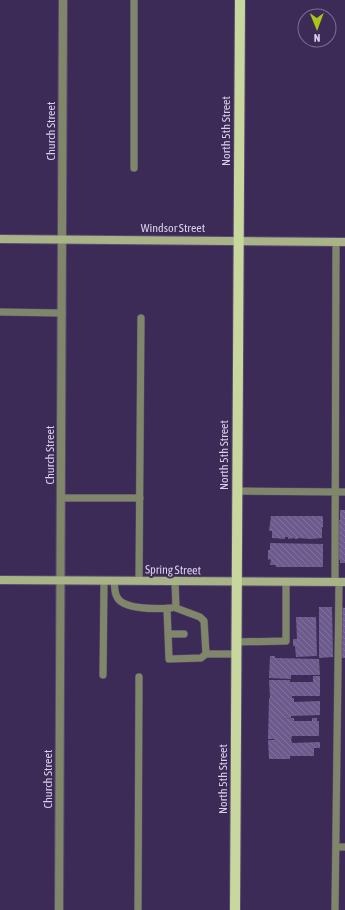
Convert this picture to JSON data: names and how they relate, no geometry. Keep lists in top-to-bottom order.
{
  "streets": {
    "main road": ["North 5th Street", "Windsor Street", "Spring Street"],
    "street": ["Church Street"]
  },
  "crossings": [
    ["Church Street", "Windsor Street"],
    ["Church Street", "Spring Street"],
    ["North 5th Street", "Windsor Street"],
    ["North 5th Street", "Spring Street"]
  ],
  "north": "bottom"
}
